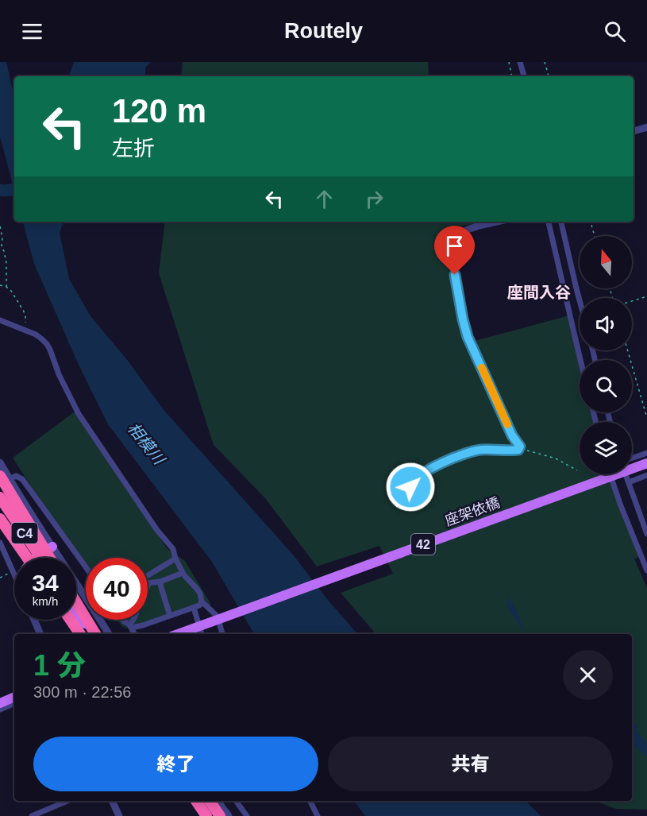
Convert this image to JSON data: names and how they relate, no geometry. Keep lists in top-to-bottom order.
{
  "streets": {
    "highway": ["C4"],
    "main road": ["座架依橋", "42"]
  },
  "districts": ["座間入谷"],
  "water": ["相模川"],
  "north": "top",
  "page": {
    "header": "Routely",
    "turn": ["120 m", "左折"],
    "speed": "34 km/h",
    "limit": "40",
    "heading": ["1 分", "300 m · 22:56"],
    "buttons": ["終了", "共有"]
  }
}
